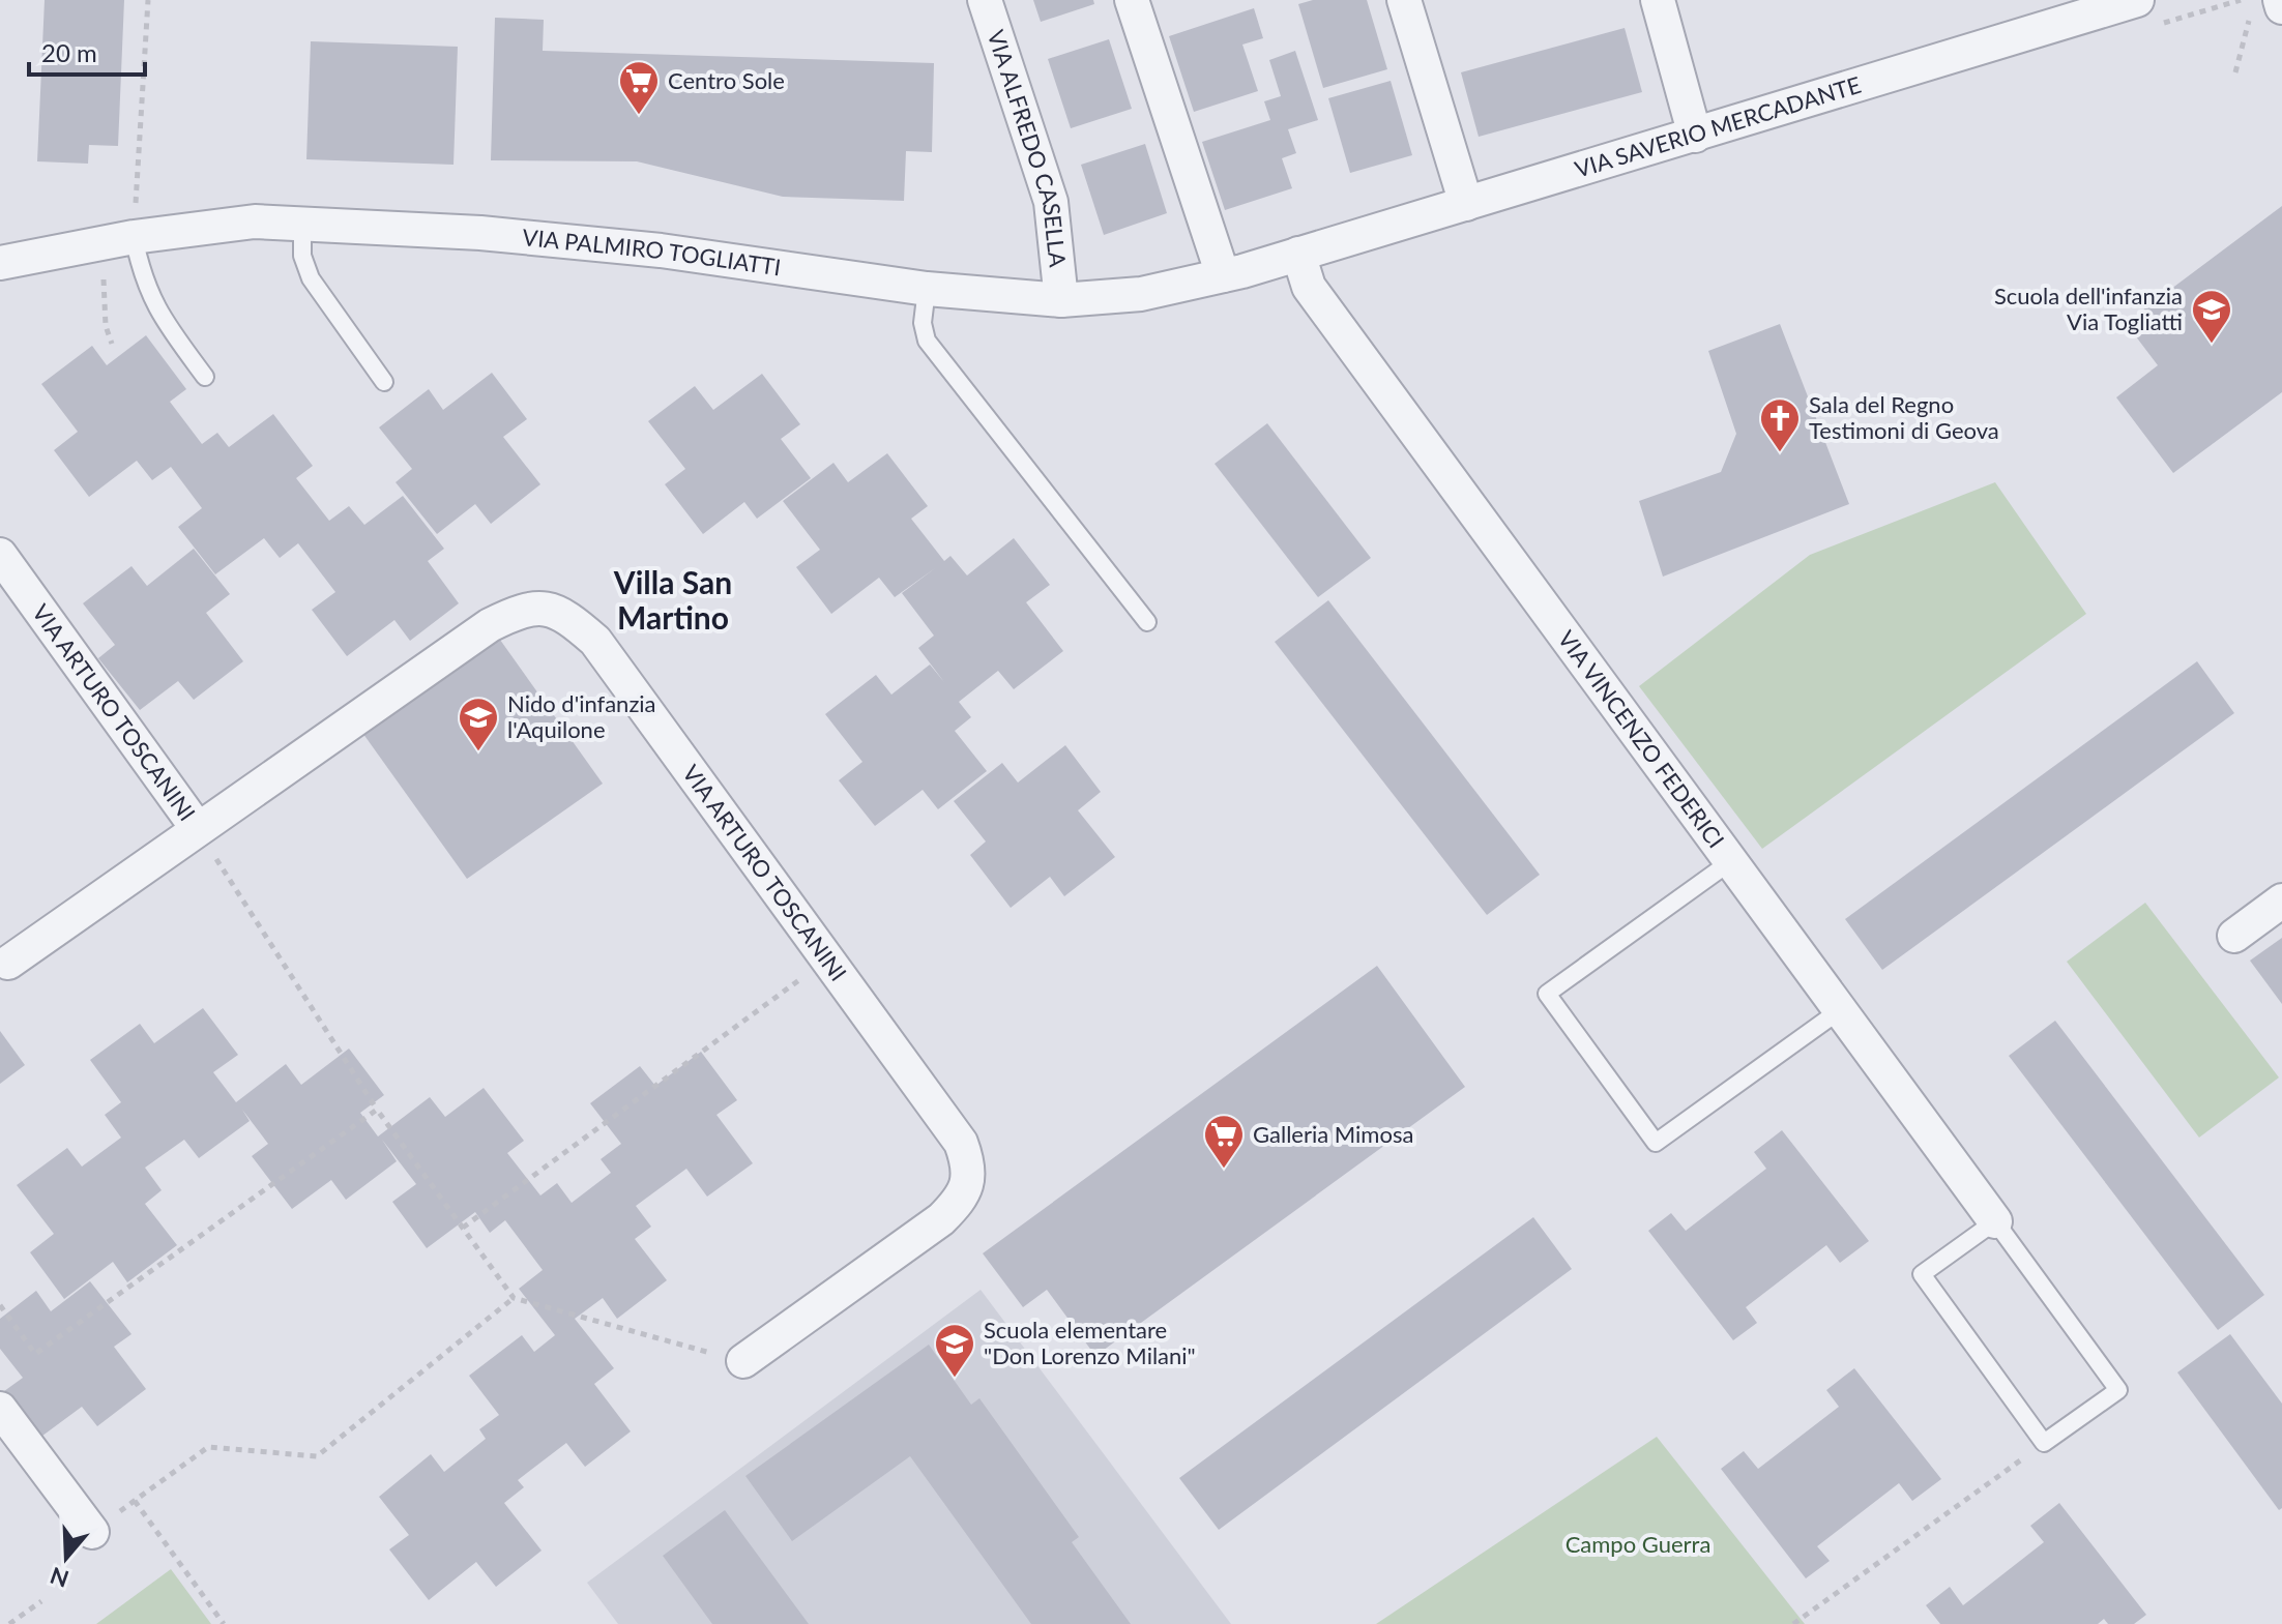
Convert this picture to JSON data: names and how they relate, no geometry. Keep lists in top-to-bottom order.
{
  "streets": {
    "street": [
      "VIA SAVERIO MERCADANTE",
      "VIA ALFREDO CASELLA",
      "VIA PALMIRO TOGLIATTI",
      "VIA ARTURO TOSCANINI",
      "VIA VINCENZO FEDERICI"
    ]
  },
  "crossings": [
    ["VIA SAVERIO MERCADANTE", "VIA PALMIRO TOGLIATTI"],
    ["VIA SAVERIO MERCADANTE", "VIA VINCENZO FEDERICI"],
    ["VIA ALFREDO CASELLA", "VIA PALMIRO TOGLIATTI"],
    ["VIA PALMIRO TOGLIATTI", "VIA VINCENZO FEDERICI"]
  ],
  "districts": ["Villa San Martino"],
  "parks": ["Campo Guerra"],
  "places": {
    "supermarket": ["Centro Sole", "Galleria Mimosa"],
    "school or university": ["Scuola dell'infanzia Via Togliatti", "Nido d'infanzia l'Aquilone", "Scuola elementare \"Don Lorenzo Milani\""],
    "church": ["Sala del Regno Testimoni di Geova"]
  },
  "scale_bar": "20 m",
  "north": "bottom"
}
